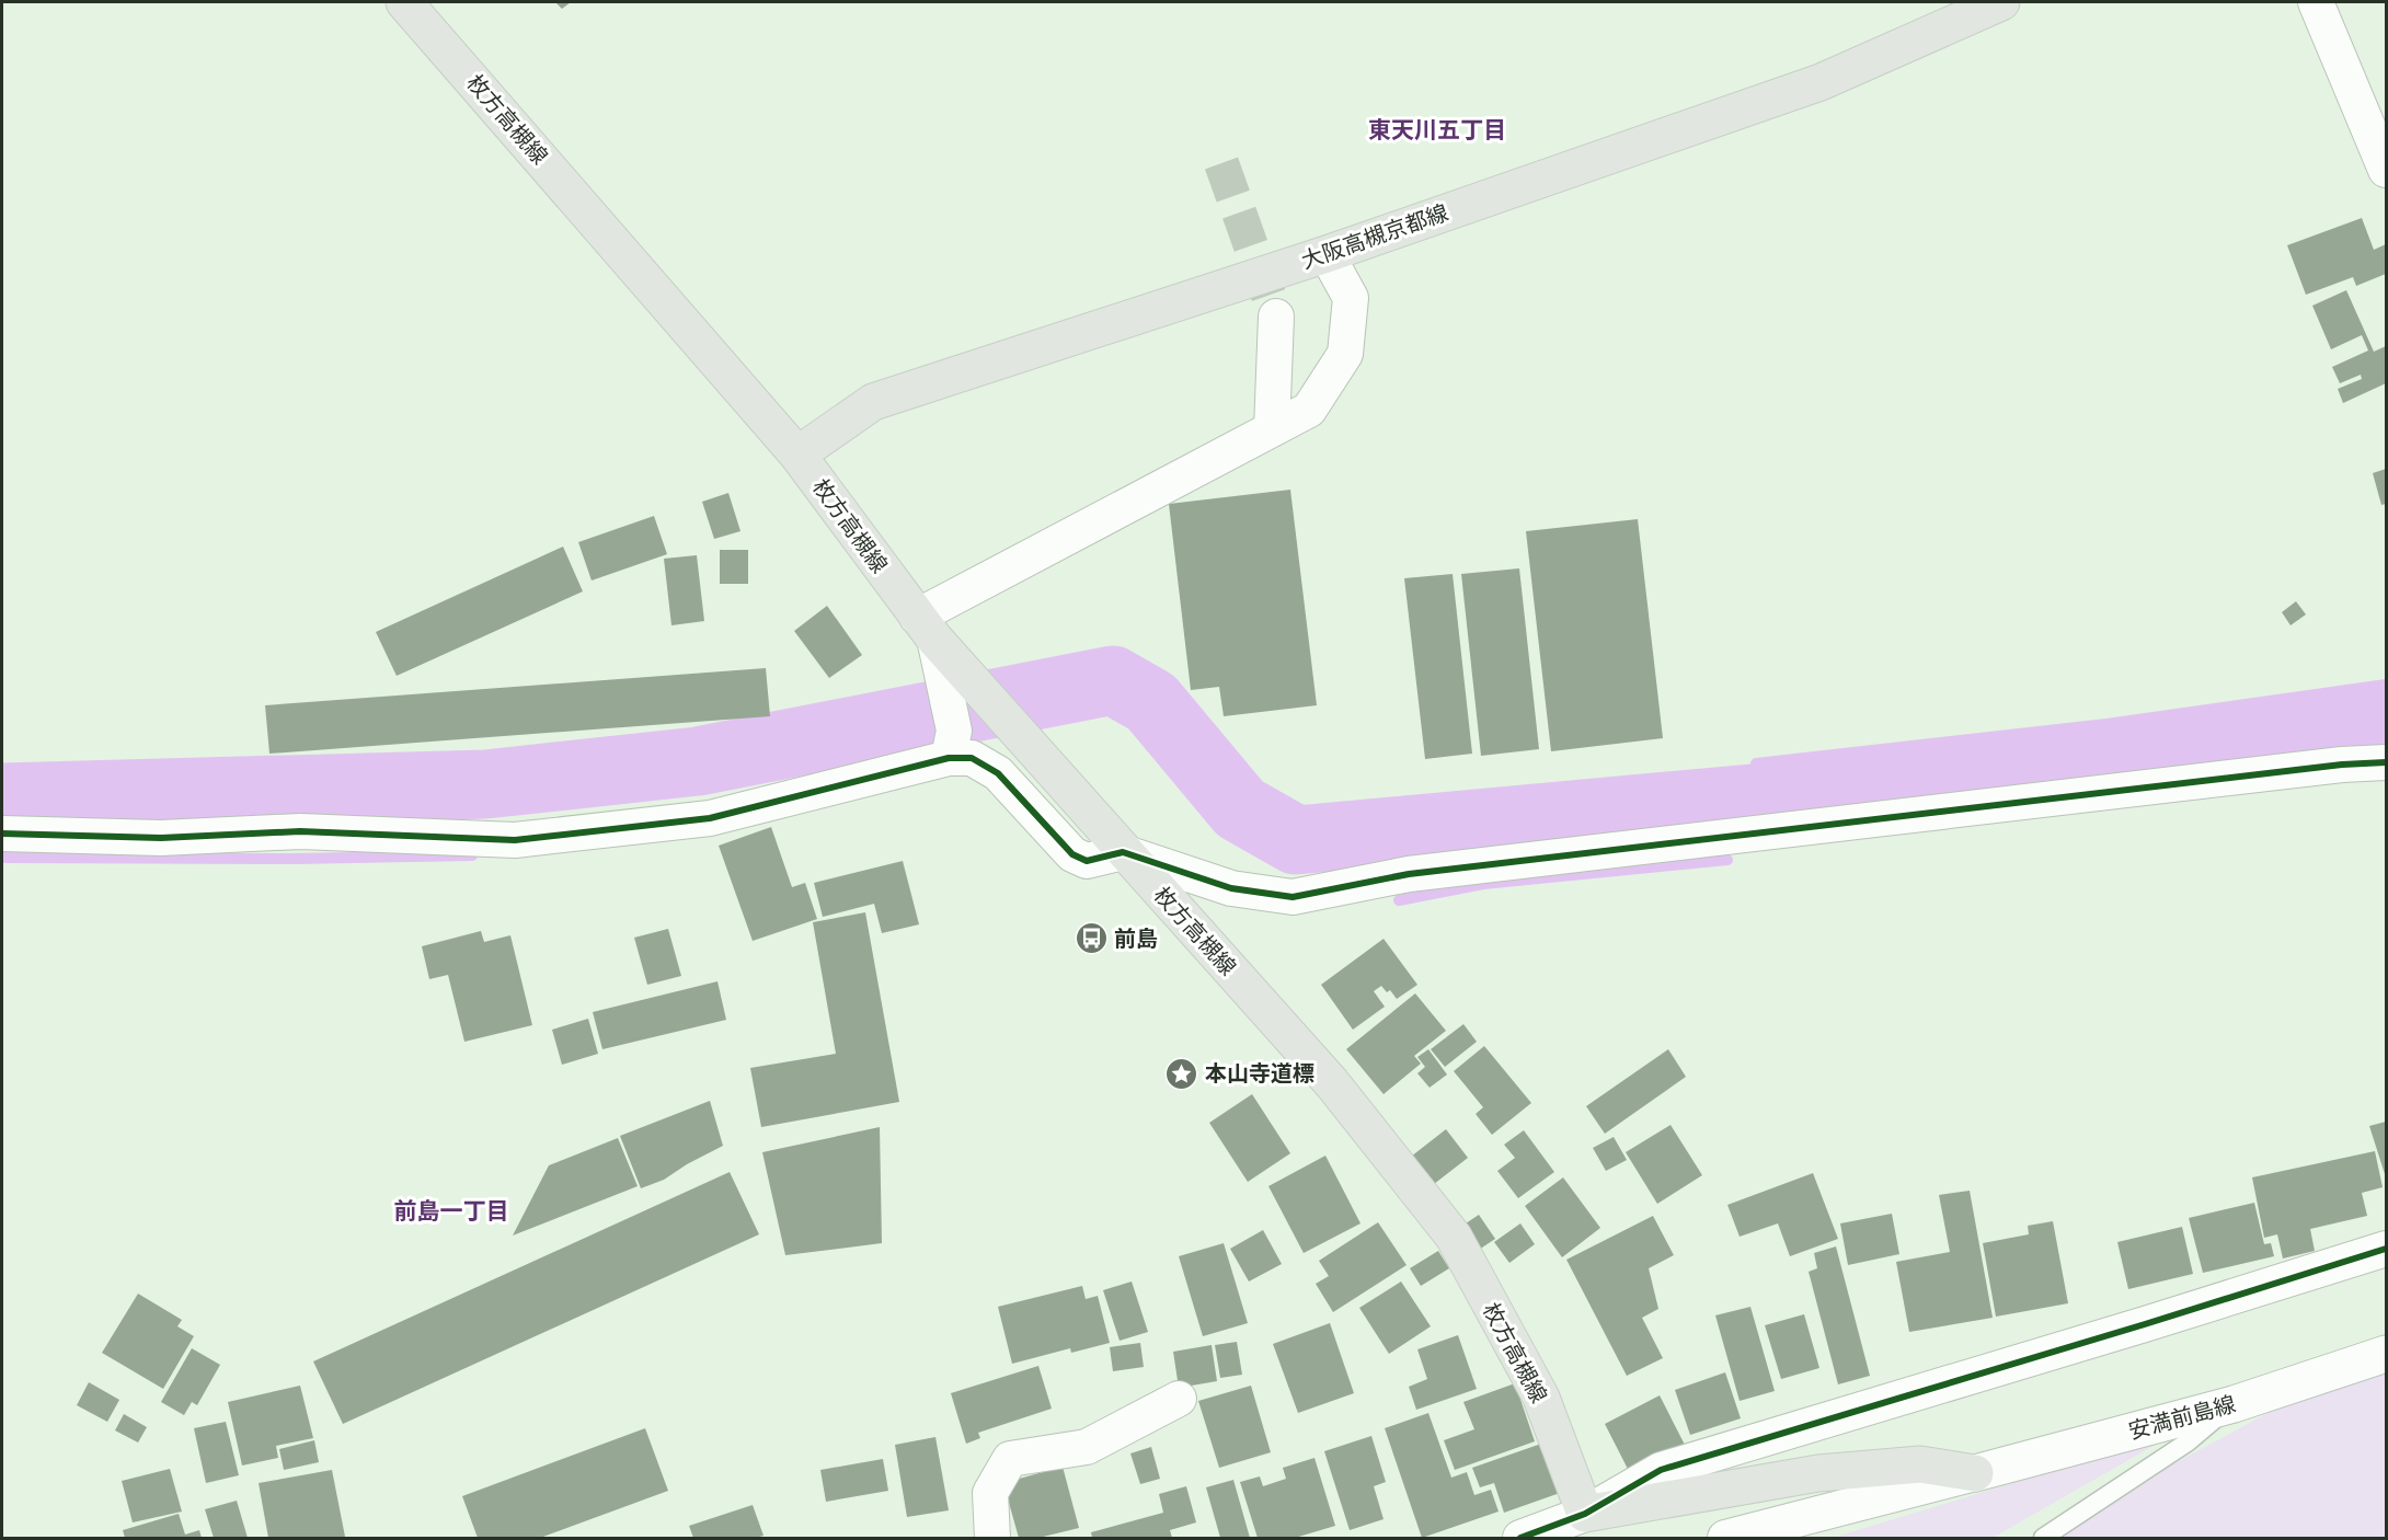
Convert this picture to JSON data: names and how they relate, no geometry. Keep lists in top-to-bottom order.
{
  "streets": {
    "main road": ["枚方高槻線", "大阪高槻京都線", "安満前島線"]
  },
  "crossings": [
    ["枚方高槻線", "大阪高槻京都線"]
  ],
  "districts": ["東天川五丁目", "前島一丁目"],
  "places": {
    "bus stop": ["前島"],
    "place": ["本山寺道標"]
  }
}
